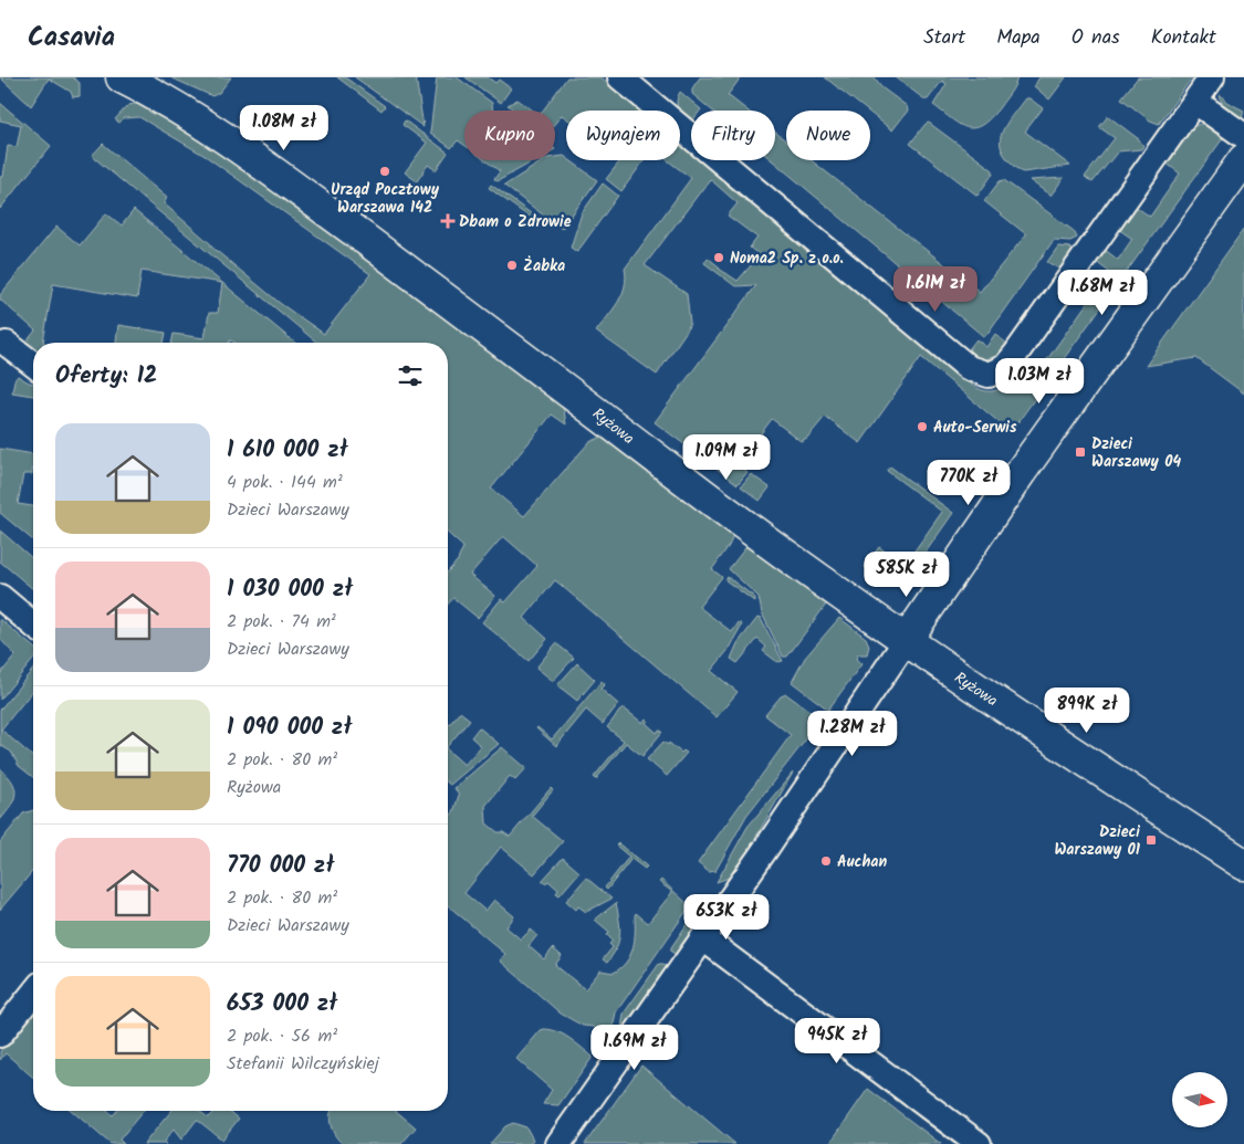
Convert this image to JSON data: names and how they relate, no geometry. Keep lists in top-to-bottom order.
{
  "streets": {
    "street": ["Ryżowa"]
  },
  "places": {
    "other": [
      "Urząd Pocztowy Warszawa 142",
      "Noma2 Sp. z o.o.",
      "Żabka",
      "Auto-Serwis",
      "Auchan"
    ],
    "health": ["Dbam o Zdrowie"],
    "transit": ["Dzieci Warszawy 04", "Dzieci Warszawy 01"]
  },
  "north": "right",
  "page": {
    "header": "Casavia",
    "nav": [
      "Start",
      "Mapa",
      "O nas",
      "Kontakt"
    ],
    "price": [
      "1.08M zł",
      "1.61M zł",
      "1.68M zł",
      "1.03M zł",
      "1.09M zł",
      "770K zł",
      "585K zł",
      "899K zł",
      "1.28M zł",
      "653K zł",
      "945K zł",
      "1.69M zł"
    ],
    "chip": [
      "Kupno",
      "Wynajem",
      "Filtry",
      "Nowe"
    ],
    "heading": "Oferty: 12",
    "list": [
      {
        "name": "1 610 000 zł",
        "note": "4 pok. · 144 m² · Dzieci Warszawy"
      },
      {
        "name": "1 030 000 zł",
        "note": "2 pok. · 74 m² · Dzieci Warszawy"
      },
      {
        "name": "1 090 000 zł",
        "note": "2 pok. · 80 m² · Ryżowa"
      },
      {
        "name": "770 000 zł",
        "note": "2 pok. · 80 m² · Dzieci Warszawy"
      },
      {
        "name": "653 000 zł",
        "note": "2 pok. · 56 m² · Stefanii Wilczyńskiej"
      }
    ]
  }
}
